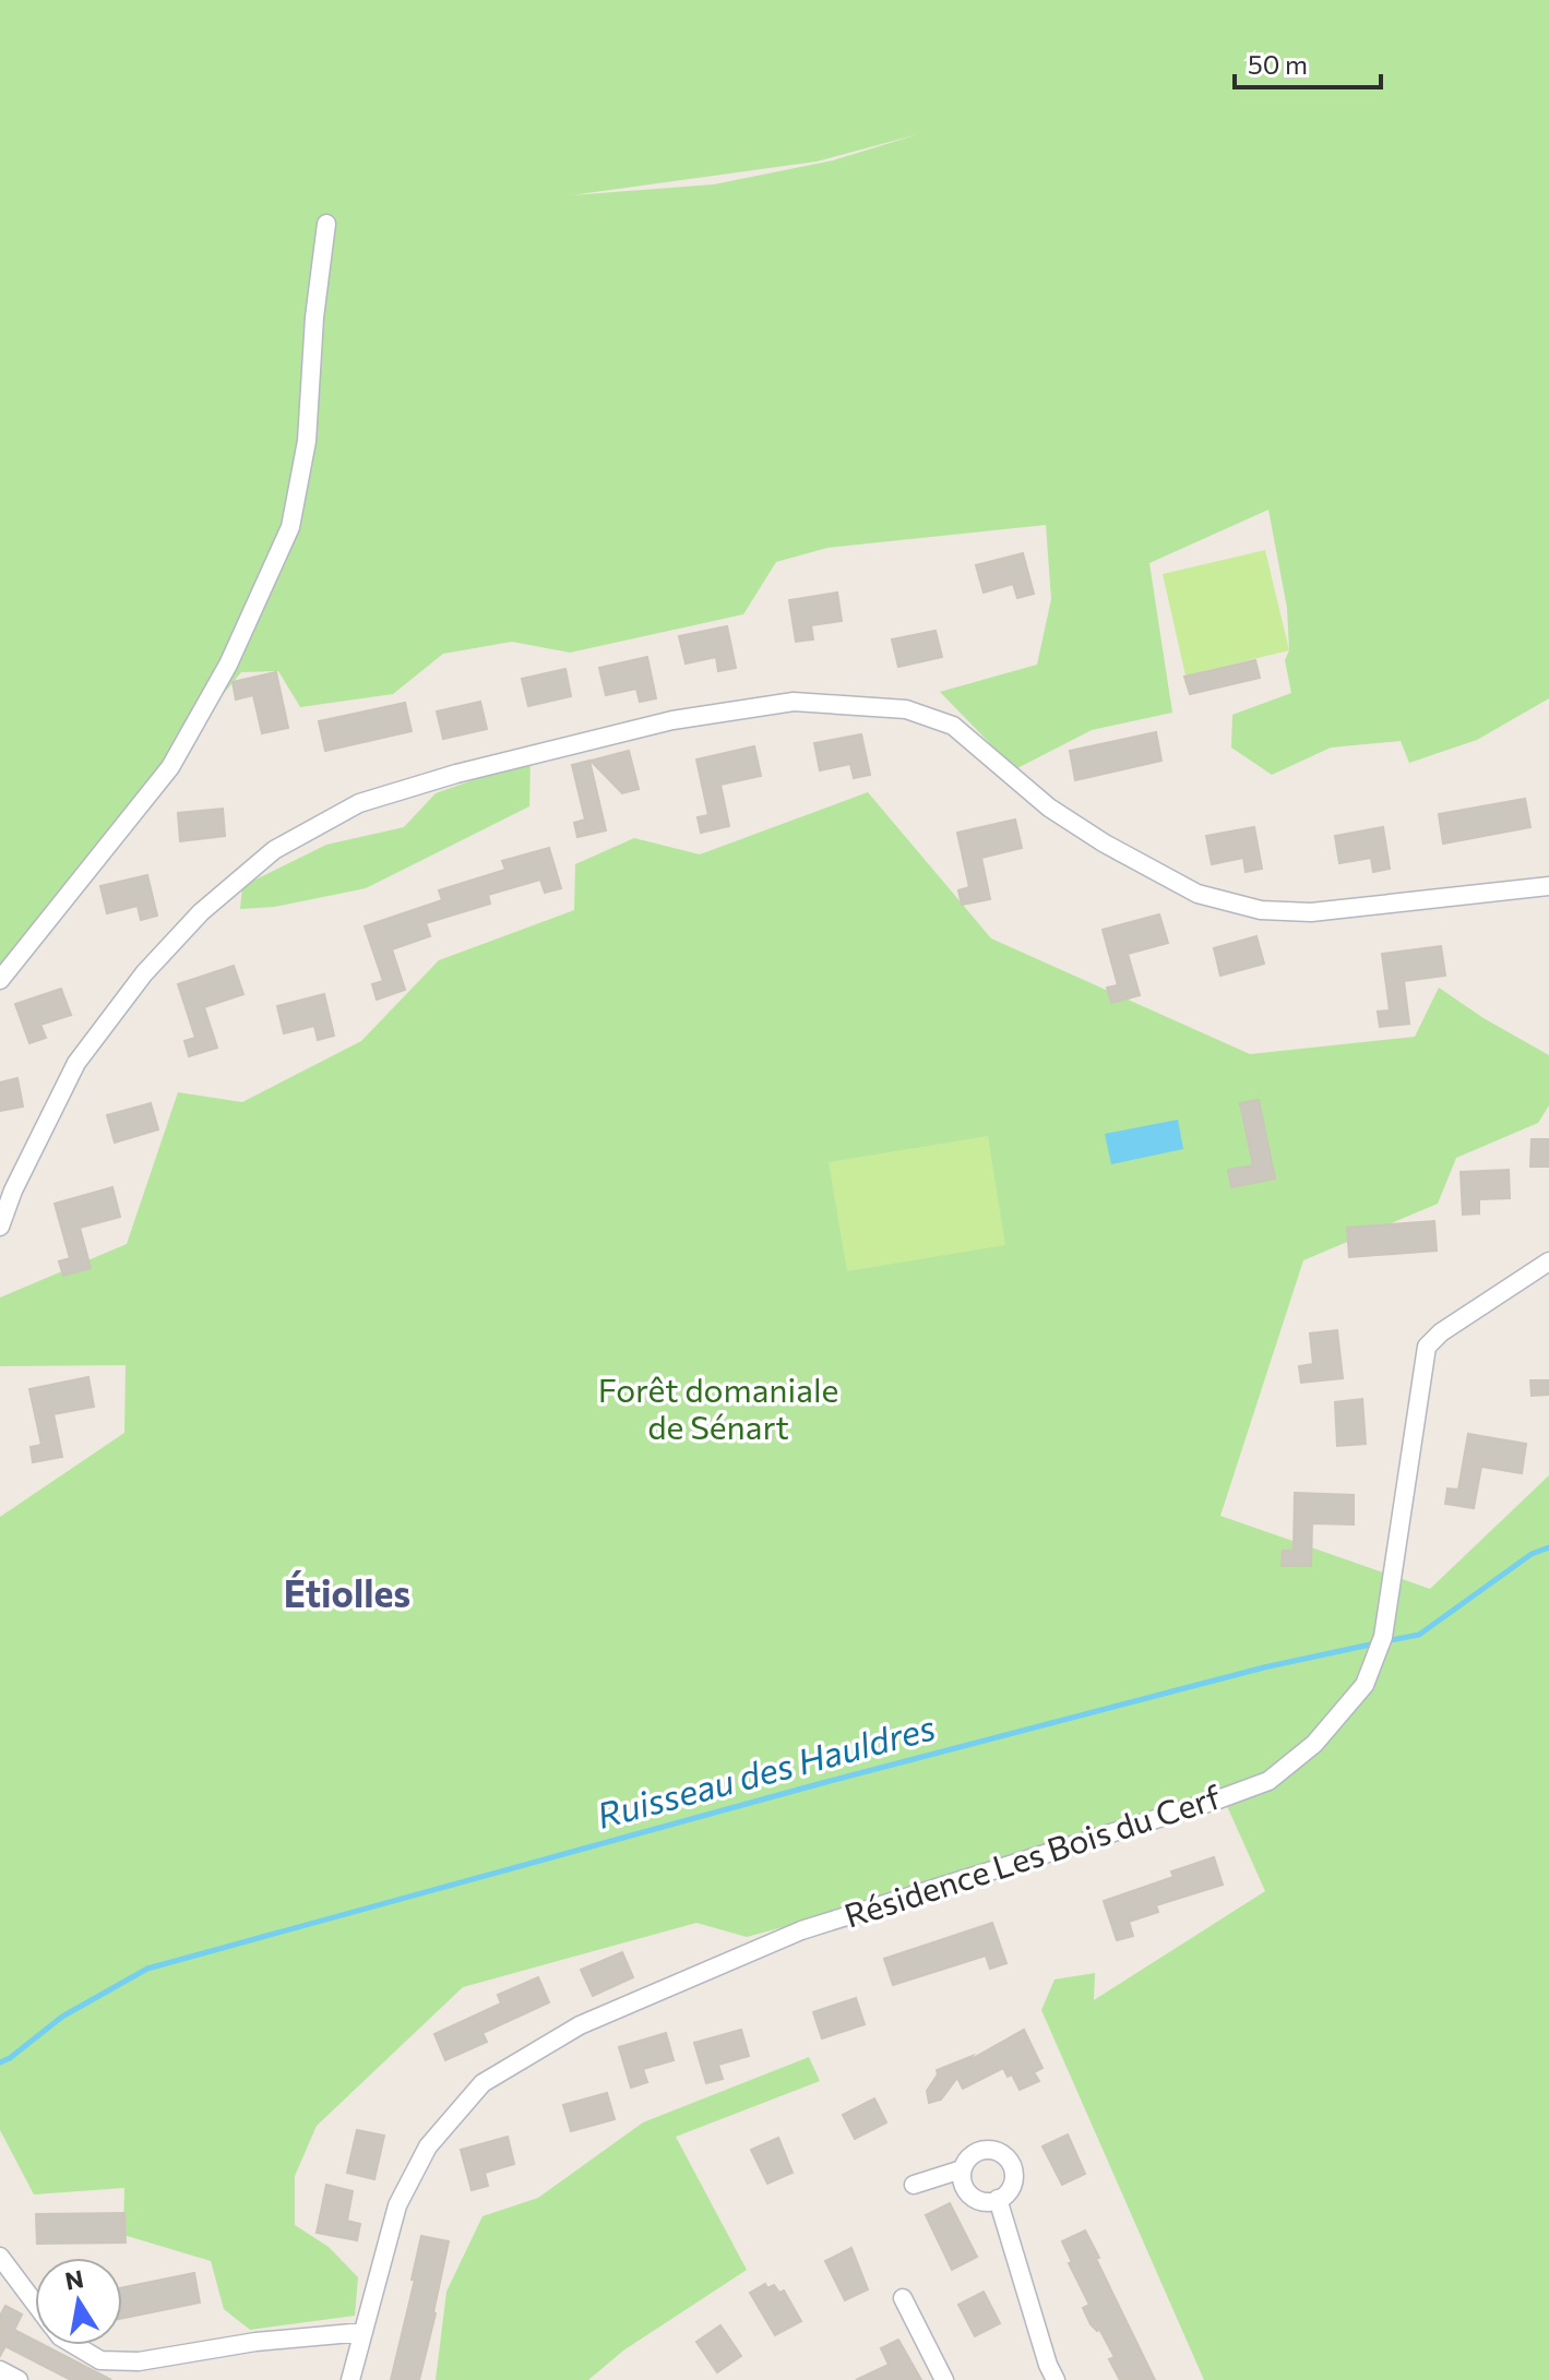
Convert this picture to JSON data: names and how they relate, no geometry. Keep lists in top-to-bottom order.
{
  "streets": {
    "street": ["Résidence Les Bois du Cerf"]
  },
  "districts": ["Étiolles"],
  "water": ["Ruisseau des Hauldres"],
  "parks": ["Forêt domaniale de Sénart"],
  "scale_bar": "50 m",
  "north": "top"
}
